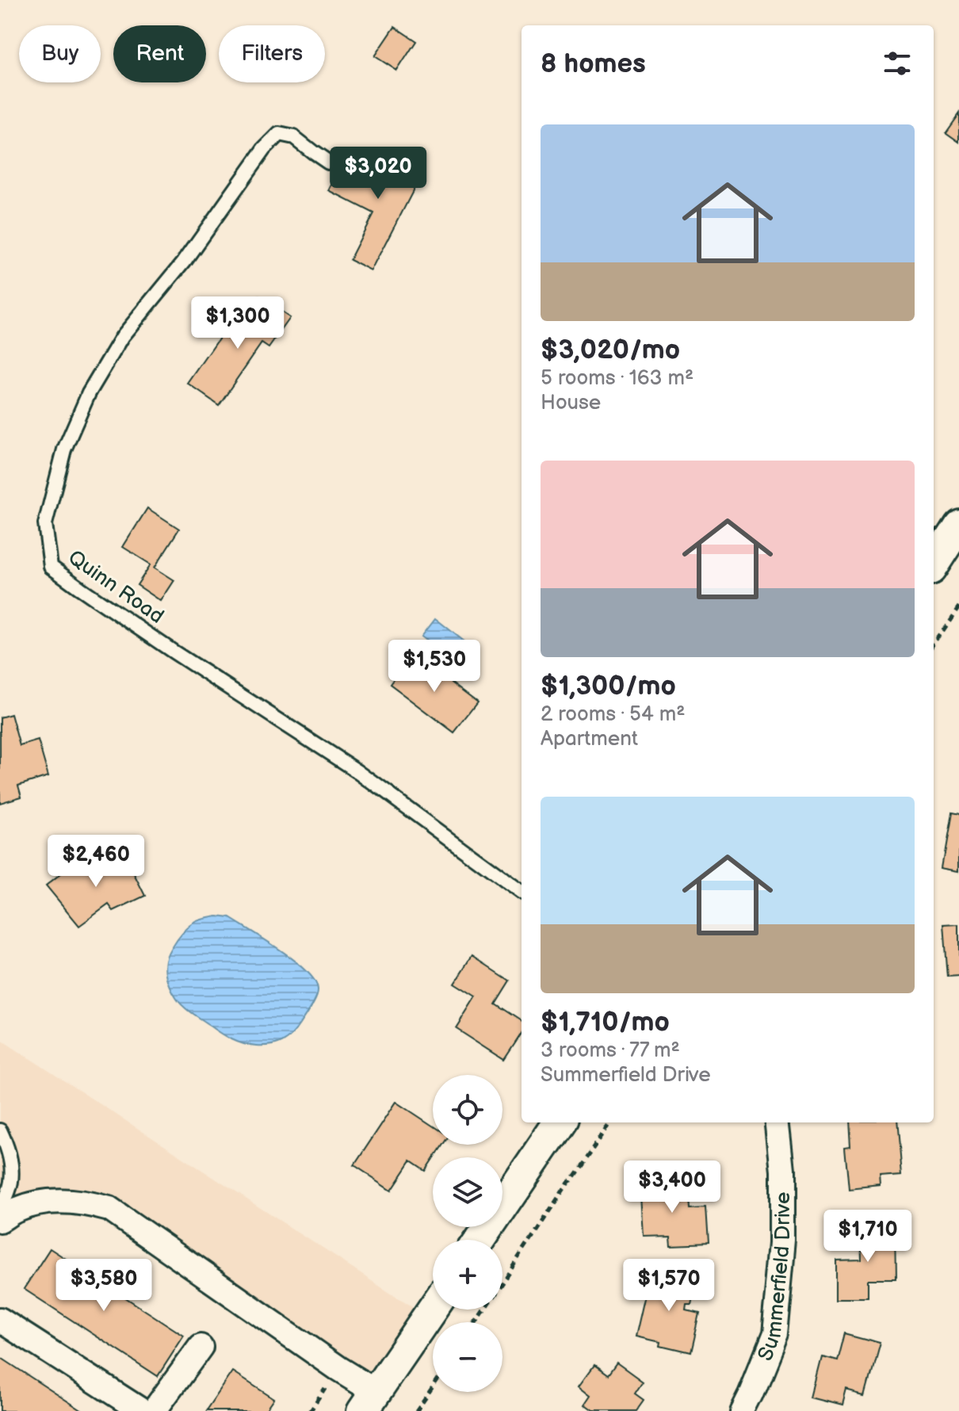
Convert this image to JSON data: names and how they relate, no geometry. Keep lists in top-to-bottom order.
{
  "streets": {
    "street": ["Summerfield Drive"],
    "lane": ["Quinn Road"]
  },
  "page": {
    "chip": ["Buy", "Rent", "Filters"],
    "heading": "8 homes",
    "list": [
      {
        "name": "$3,020/mo",
        "note": "5 rooms · 163 m² · House"
      },
      {
        "name": "$1,300/mo",
        "note": "2 rooms · 54 m² · Apartment"
      },
      {
        "name": "$1,710/mo",
        "note": "3 rooms · 77 m² · Summerfield Drive"
      }
    ],
    "price": [
      "$3,020",
      "$1,300",
      "$1,530",
      "$2,460",
      "$3,400",
      "$1,710",
      "$3,580",
      "$1,570"
    ],
    "map_buttons": ["+", "−"]
  }
}
